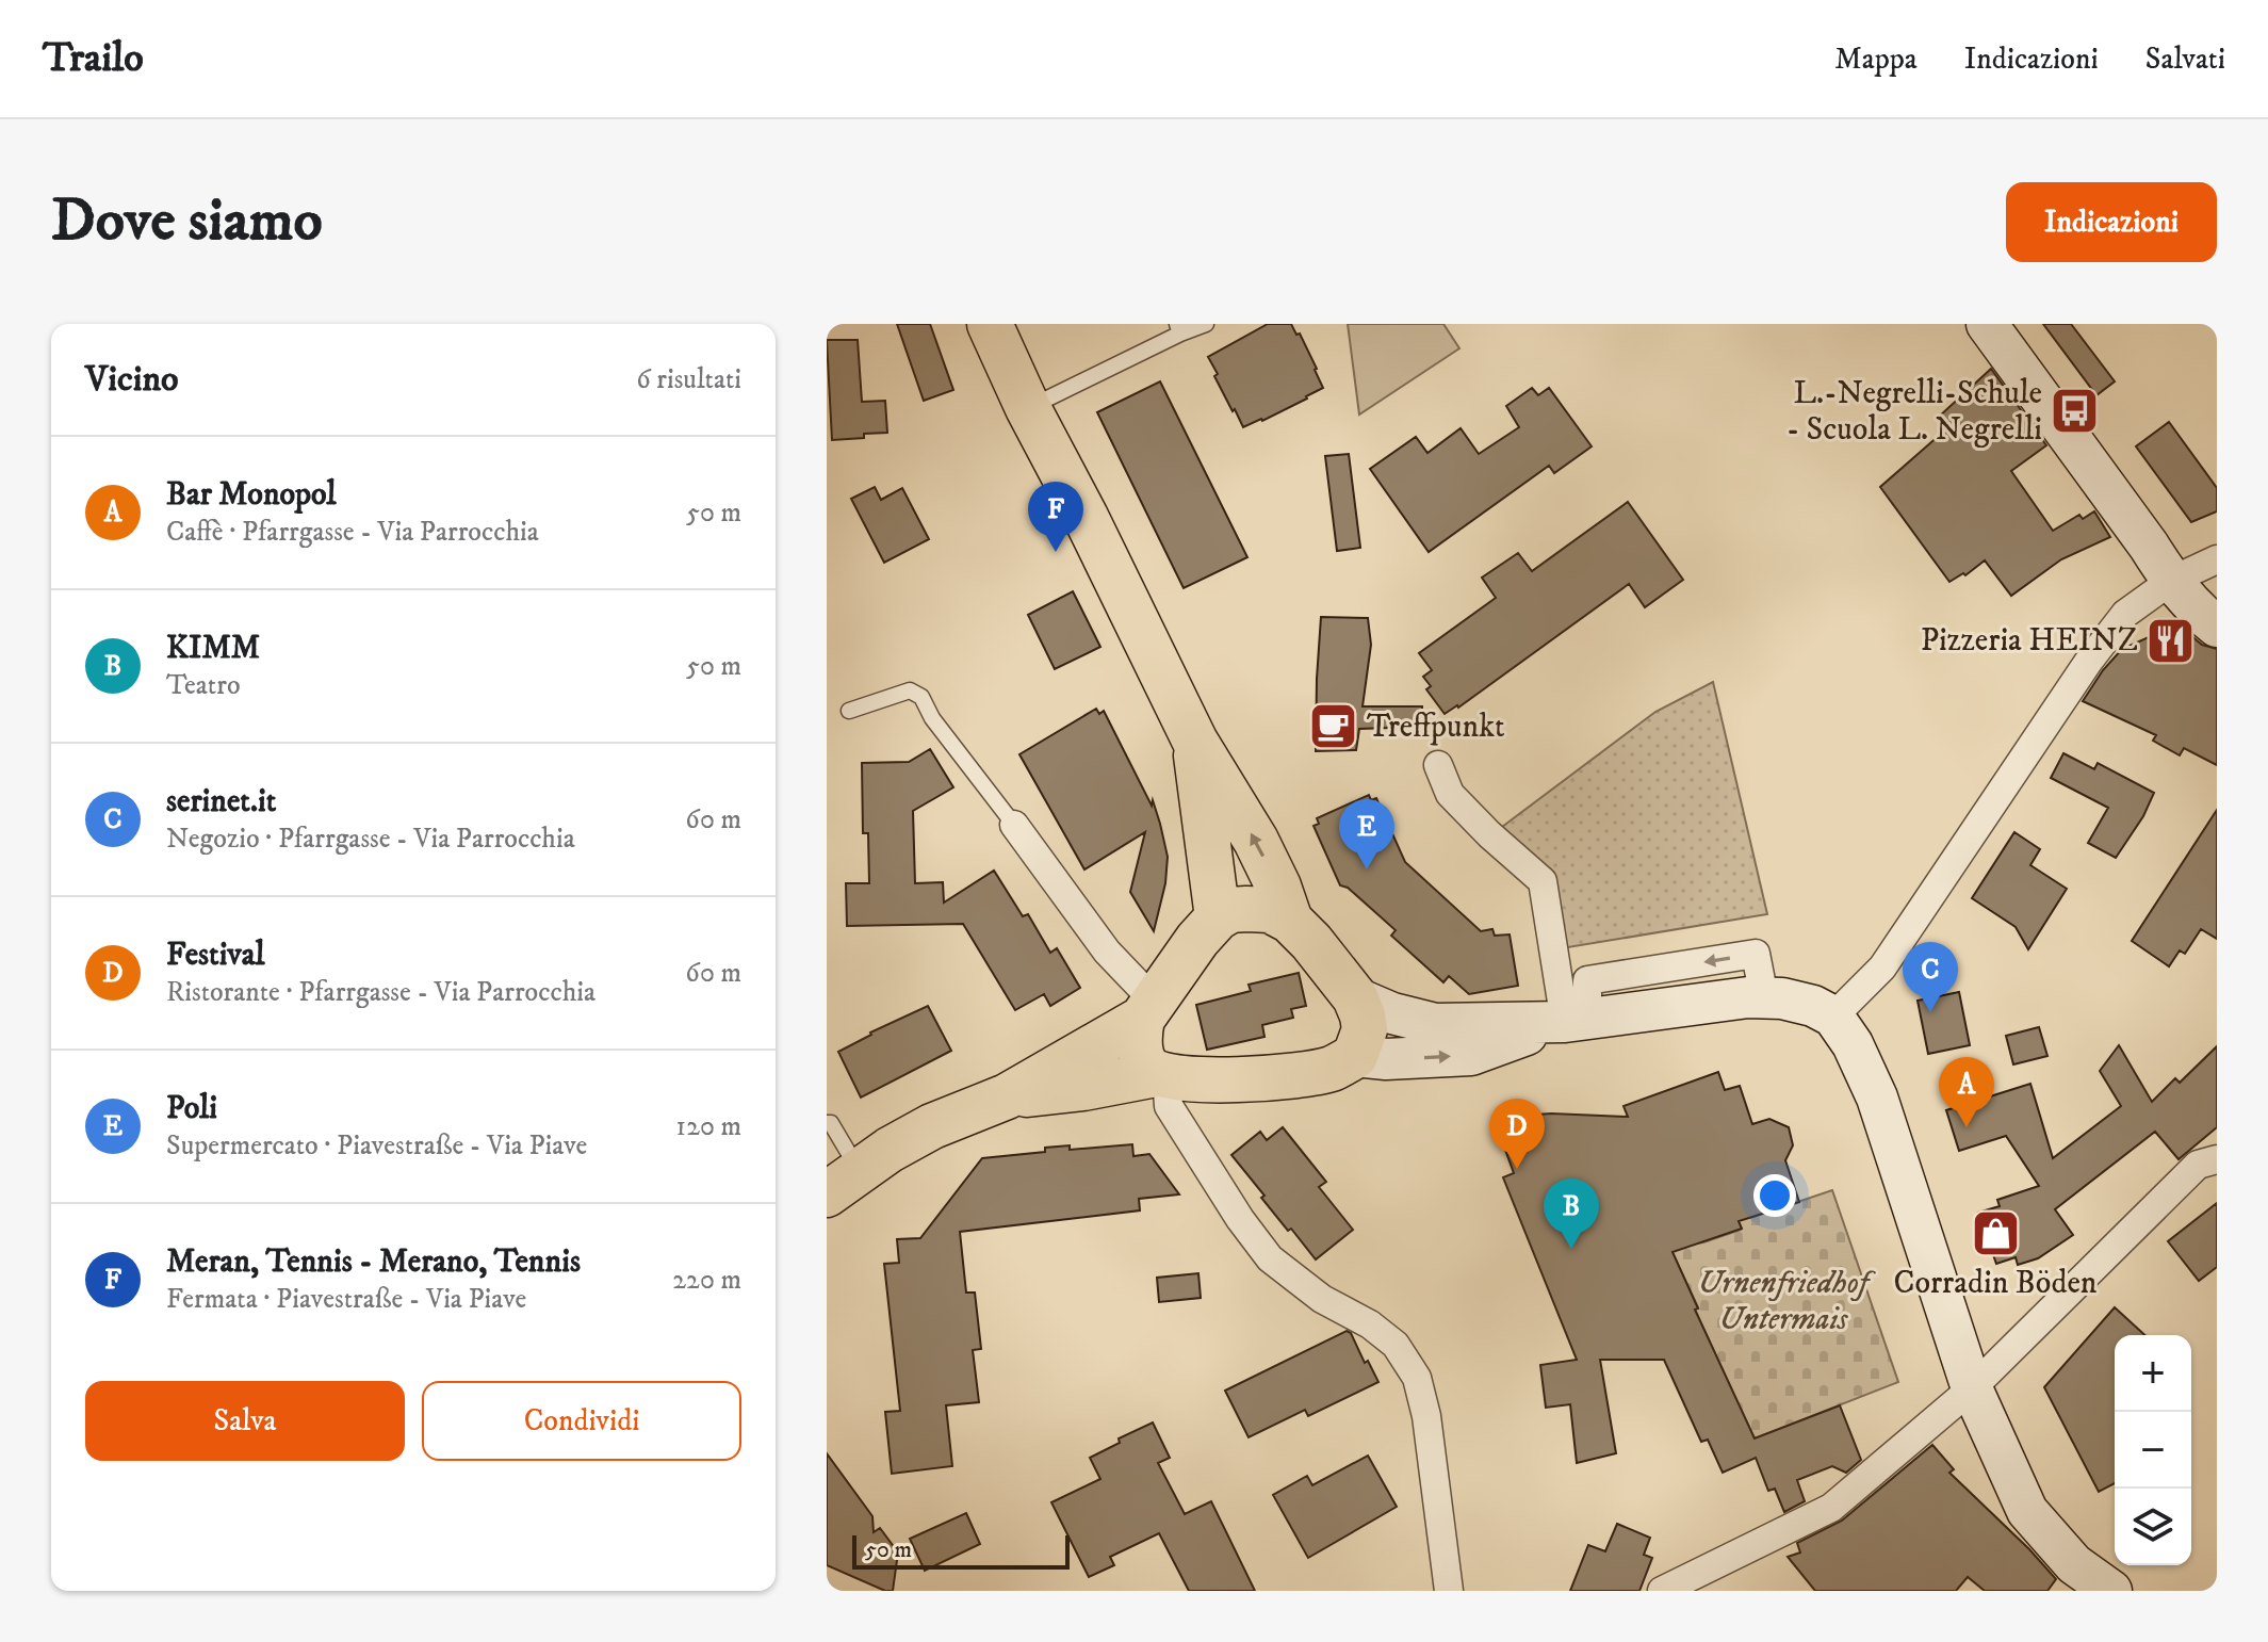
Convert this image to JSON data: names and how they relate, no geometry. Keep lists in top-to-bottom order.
{
  "parks": ["Urnenfriedhof Untermais"],
  "places": {
    "bus stop": ["L.-Negrelli-Schule - Scuola L. Negrelli"],
    "restaurant": ["Pizzeria HEINZ"],
    "cafe": ["Treffpunkt"],
    "shop": ["Corradin Böden"]
  },
  "scale_bar": "50 m",
  "page": {
    "header": "Trailo",
    "nav": ["Mappa", "Indicazioni", "Salvati"],
    "buttons": [
      "Indicazioni",
      ["Salva", "Condividi"]
    ],
    "title": "Dove siamo",
    "heading": ["Vicino", "6 risultati"],
    "list": [
      {
        "mark": "A",
        "name": "Bar Monopol",
        "note": "Caffè · Pfarrgasse - Via Parrocchia",
        "value": "50 m"
      },
      {
        "mark": "B",
        "name": "KIMM",
        "note": "Teatro",
        "value": "50 m"
      },
      {
        "mark": "C",
        "name": "serinet.it",
        "note": "Negozio · Pfarrgasse - Via Parrocchia",
        "value": "60 m"
      },
      {
        "mark": "D",
        "name": "Festival",
        "note": "Ristorante · Pfarrgasse - Via Parrocchia",
        "value": "60 m"
      },
      {
        "mark": "E",
        "name": "Poli",
        "note": "Supermercato · Piavestraße - Via Piave",
        "value": "120 m"
      },
      {
        "mark": "F",
        "name": "Meran, Tennis - Merano, Tennis",
        "note": "Fermata · Piavestraße - Via Piave",
        "value": "220 m"
      }
    ],
    "pins": [
      "F",
      "E",
      "C",
      "A",
      "D",
      "B"
    ],
    "map_buttons": ["+", "−"],
    "scale": "50 m"
  }
}
